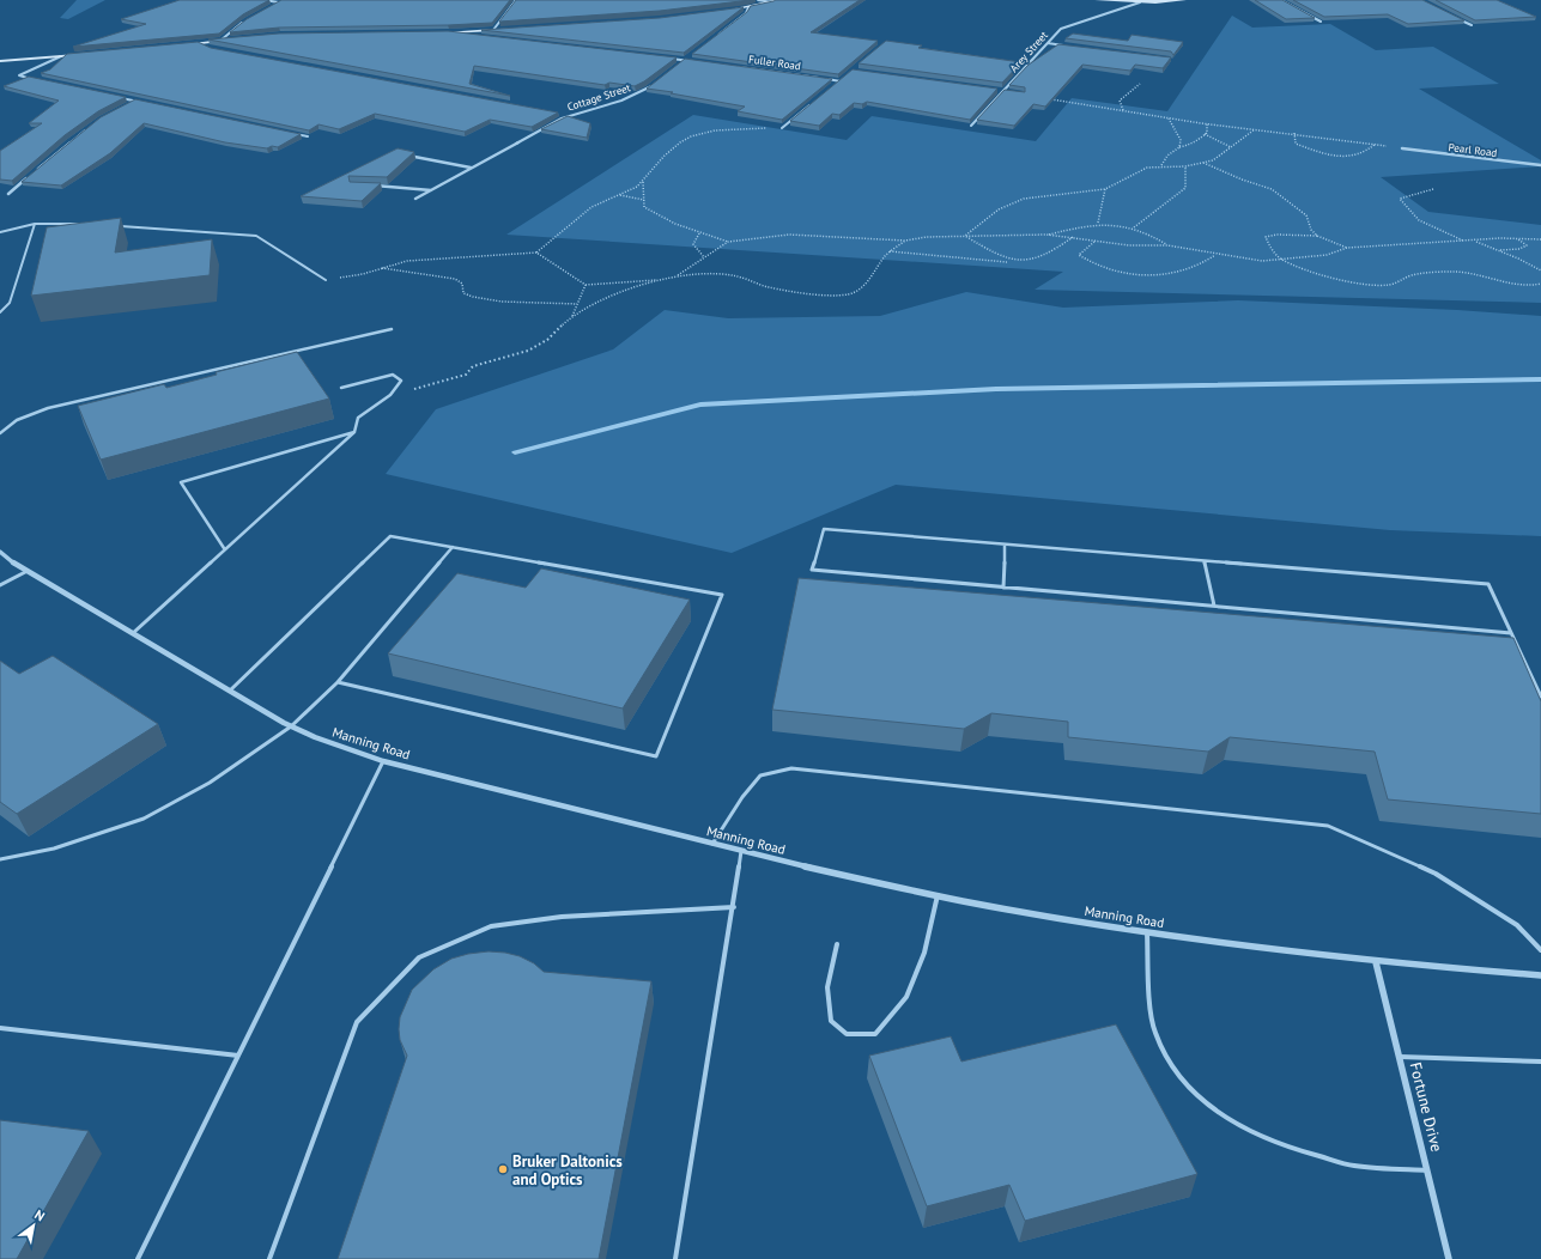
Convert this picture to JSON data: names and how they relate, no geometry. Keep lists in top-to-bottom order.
{
  "streets": {
    "street": [
      "Arey Street",
      "Fuller Road",
      "Cottage Street",
      "Pearl Road",
      "Manning Road",
      "Fortune Drive"
    ]
  },
  "crossings": [
    ["Manning Road", "Fortune Drive"]
  ],
  "places": ["Bruker Daltonics and Optics"],
  "north": "top right"
}
